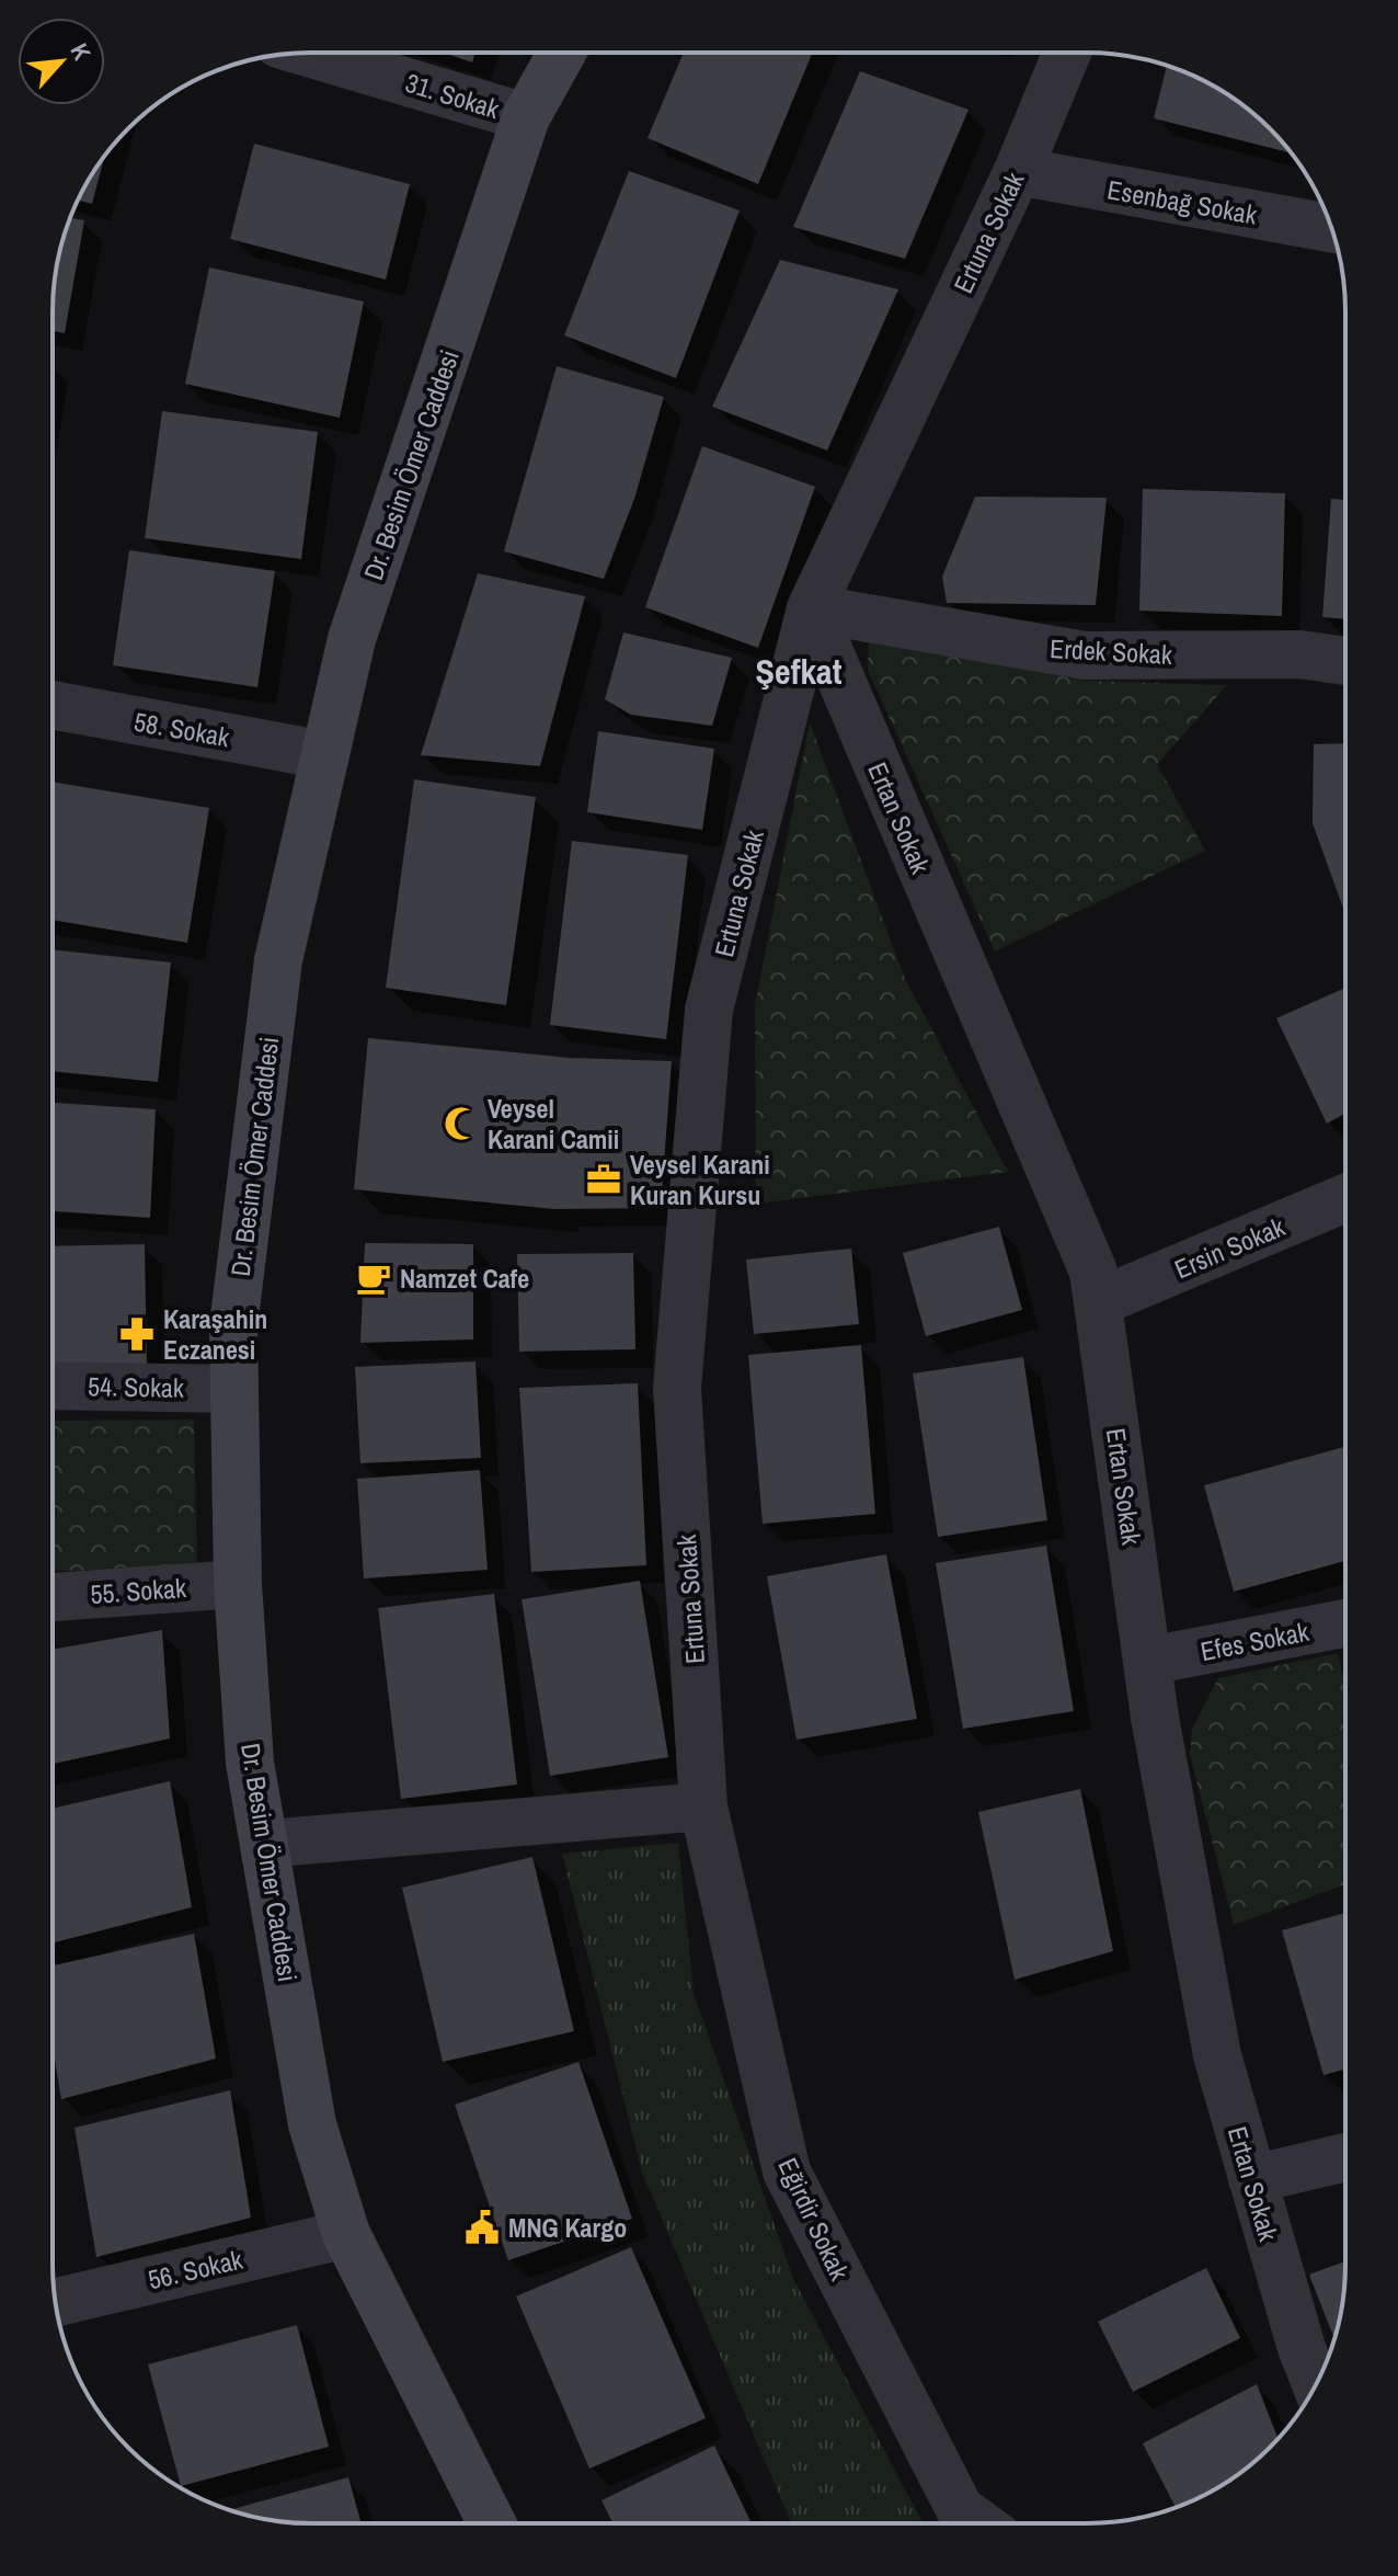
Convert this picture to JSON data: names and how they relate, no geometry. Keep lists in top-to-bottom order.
{
  "streets": {
    "main road": ["Dr. Besim Ömer Caddesi"],
    "street": [
      "31. Sokak",
      "Esenbağ Sokak",
      "Ertuna Sokak",
      "Erdek Sokak",
      "58. Sokak",
      "Ertan Sokak",
      "Ersin Sokak",
      "54. Sokak",
      "55. Sokak",
      "Efes Sokak",
      "Eğirdir Sokak",
      "56. Sokak"
    ]
  },
  "crossings": [
    ["31. Sokak", "Dr. Besim Ömer Caddesi"],
    ["Esenbağ Sokak", "Ertuna Sokak"],
    ["Ertuna Sokak", "Erdek Sokak"],
    ["Ertuna Sokak", "Ertan Sokak"],
    ["Ertuna Sokak", "Eğirdir Sokak"],
    ["Dr. Besim Ömer Caddesi", "58. Sokak"],
    ["Dr. Besim Ömer Caddesi", "54. Sokak"],
    ["Dr. Besim Ömer Caddesi", "55. Sokak"],
    ["Dr. Besim Ömer Caddesi", "56. Sokak"],
    ["Erdek Sokak", "Ertan Sokak"],
    ["Ertan Sokak", "Ersin Sokak"],
    ["Ertan Sokak", "Efes Sokak"]
  ],
  "districts": ["Şefkat"],
  "places": {
    "mosque": ["Veysel Karani Camii"],
    "office": ["Veysel Karani Kuran Kursu"],
    "cafe": ["Namzet Cafe"],
    "pharmacy": ["Karaşahin Eczanesi"],
    "public building": ["MNG Kargo"]
  },
  "north": "top right"
}
